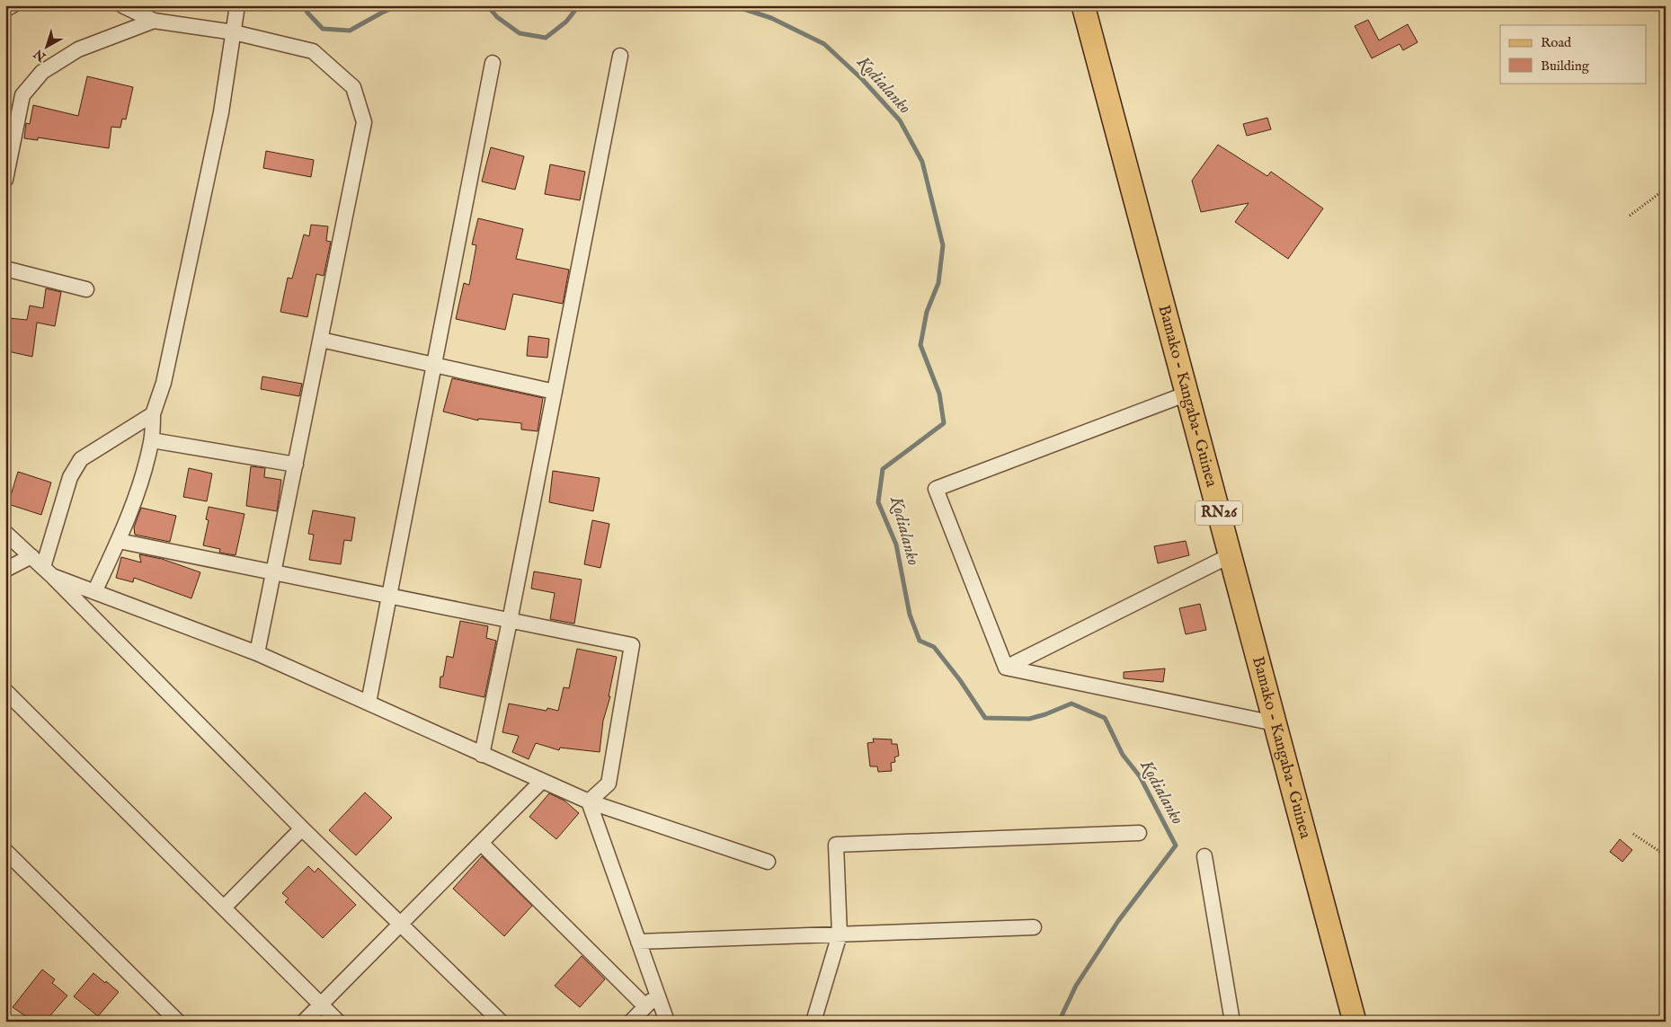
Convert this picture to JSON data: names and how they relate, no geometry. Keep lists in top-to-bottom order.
{
  "streets": {
    "main road": ["Bamako - Kangaba- Guinea", "RN26"]
  },
  "water": ["Kodialanko"],
  "legend": ["Road", "Building"],
  "north": "bottom left"
}
